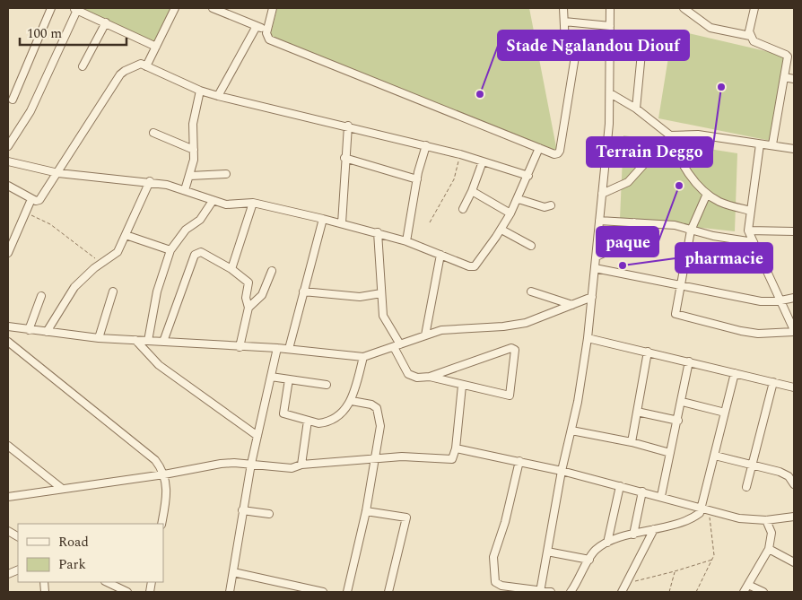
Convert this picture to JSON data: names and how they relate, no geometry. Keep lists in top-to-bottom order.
{
  "places": [
    "Terrain Deggo",
    "Stade Ngalandou Diouf",
    "paque",
    "pharmacie"
  ],
  "legend": ["Road", "Park"],
  "scale_bar": "100 m"
}
